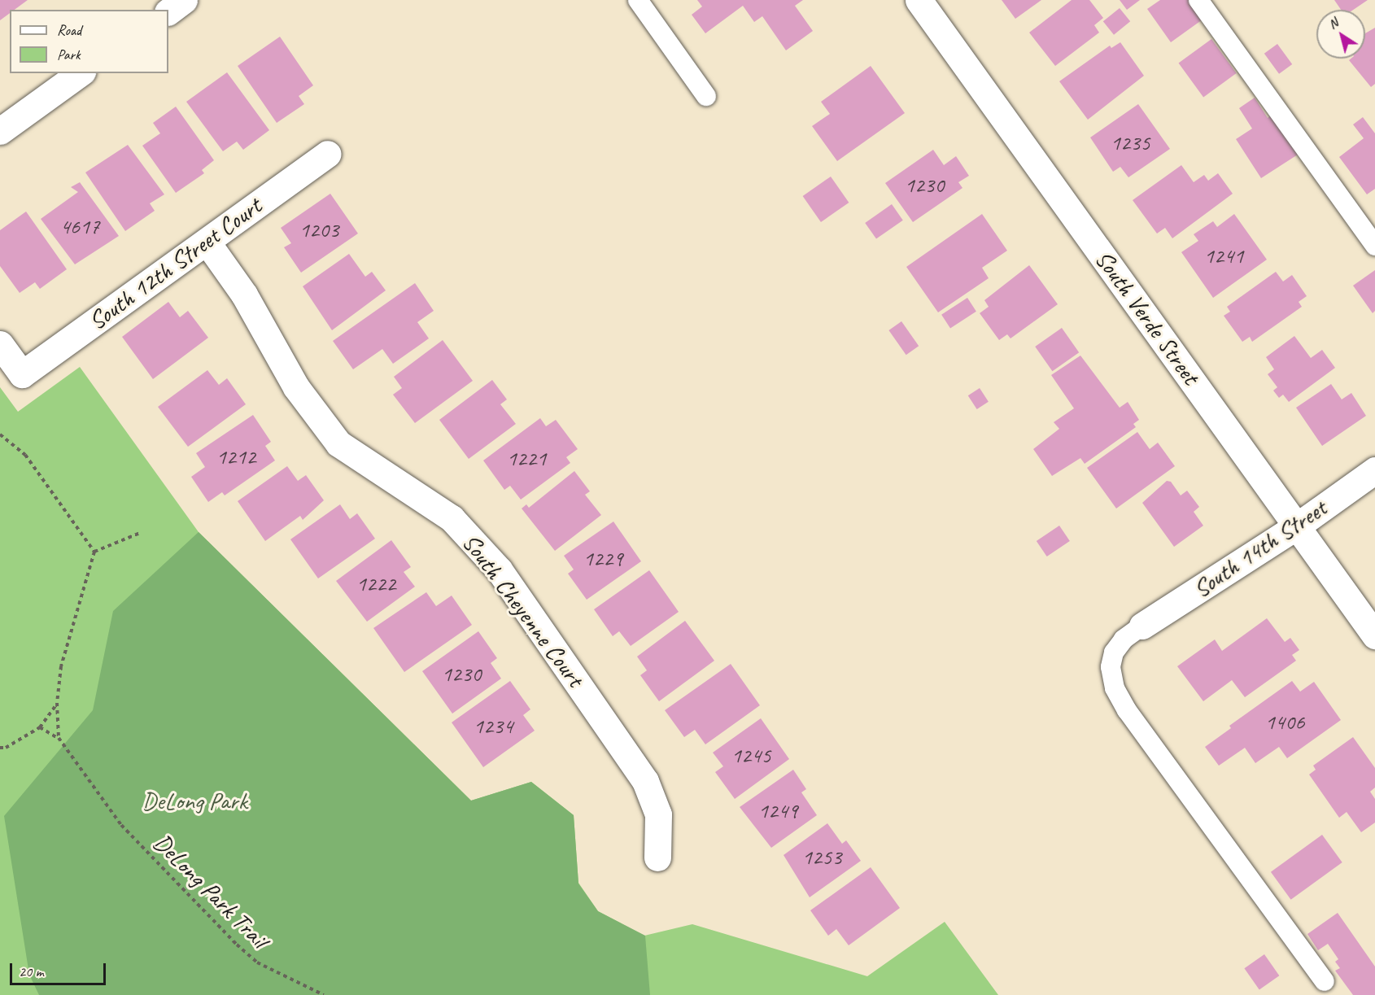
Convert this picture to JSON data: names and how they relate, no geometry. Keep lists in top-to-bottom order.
{
  "streets": {
    "street": [
      "South 12th Street Court",
      "South Verde Street",
      "South 14th Street",
      "South Cheyenne Court"
    ],
    "path": ["DeLong Park Trail"]
  },
  "crossings": [
    ["South 12th Street Court", "South Cheyenne Court"],
    ["South Verde Street", "South 14th Street"]
  ],
  "parks": ["DeLong Park"],
  "house_numbers": [
    "1235",
    "1230",
    "4617",
    "1203",
    "1241",
    "1212",
    "1221",
    "1229",
    "1222",
    "1230",
    "1406",
    "1234",
    "1245",
    "1249",
    "1253"
  ],
  "legend": ["Road", "Park"],
  "scale_bar": "20 m",
  "north": "top left"
}
